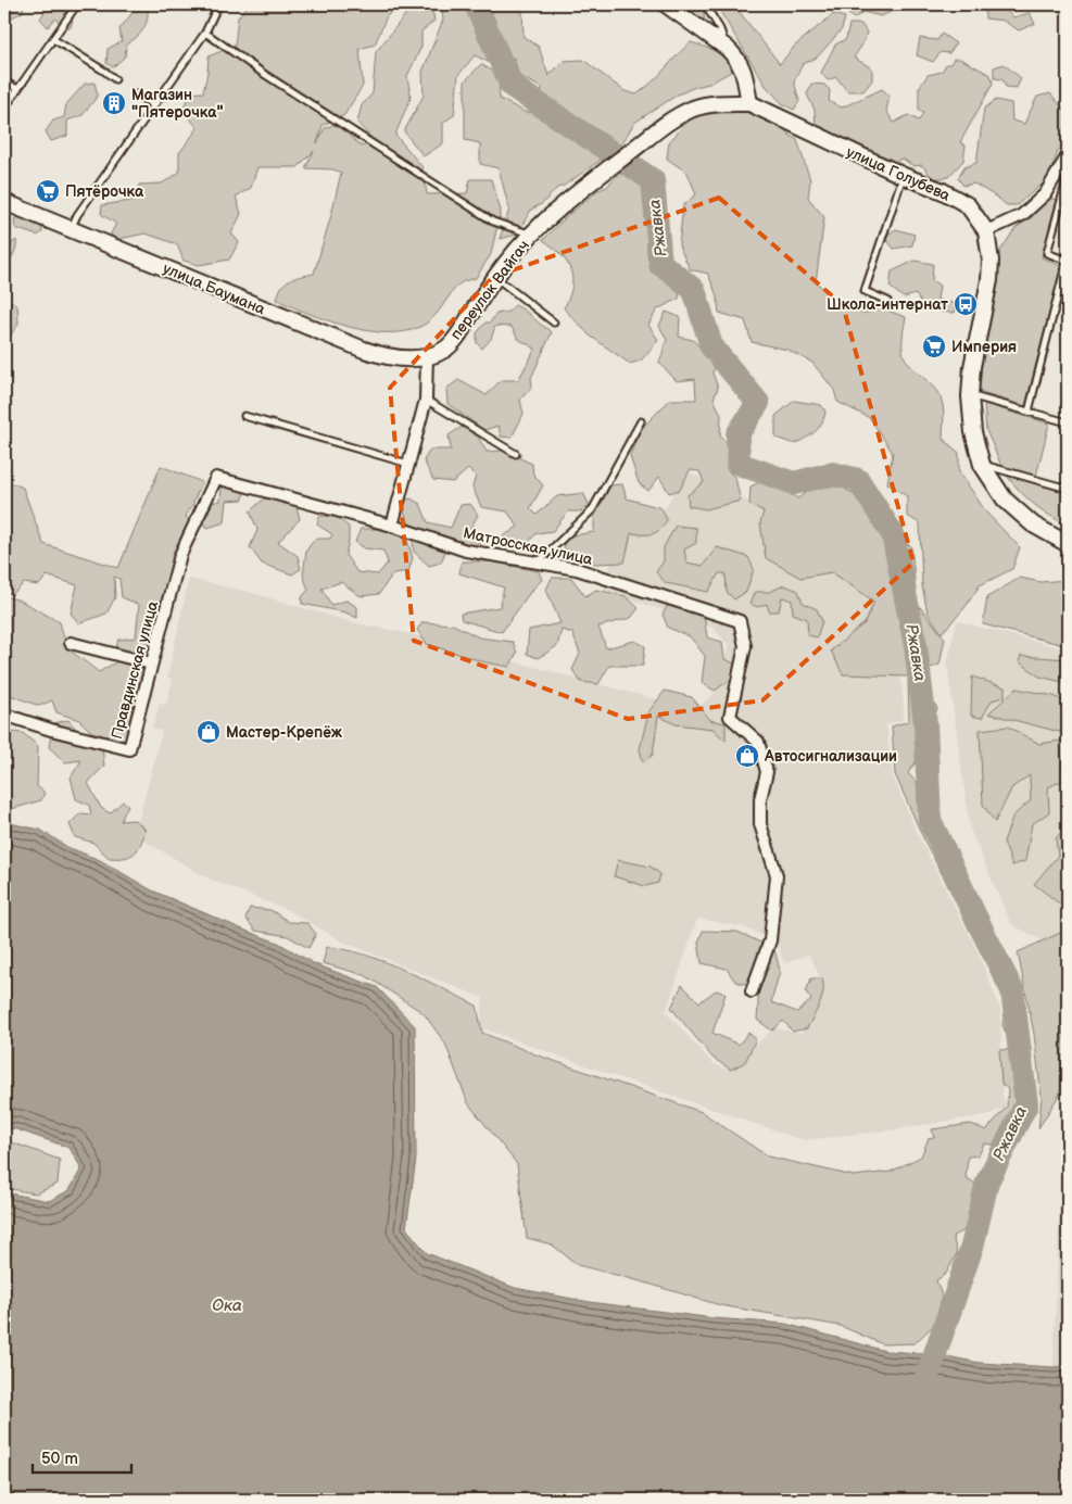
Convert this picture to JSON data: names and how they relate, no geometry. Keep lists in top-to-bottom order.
{
  "streets": {
    "street": [
      "улица Голубева",
      "улица Баумана",
      "переулок Вайгач",
      "Матросская улица",
      "Правдинская улица"
    ]
  },
  "crossings": [
    ["улица Голубева", "переулок Вайгач"],
    ["улица Баумана", "переулок Вайгач"],
    ["Матросская улица", "Правдинская улица"]
  ],
  "water": ["Ржавка", "Ока"],
  "places": {
    "building": ["Магазин \"Пятерочка\""],
    "supermarket": ["Пятёрочка", "Империя"],
    "bus stop": ["Школа-интернат"],
    "shop": ["Мастер-Крепёж", "Автосигнализации"]
  },
  "scale_bar": "50 m"
}
